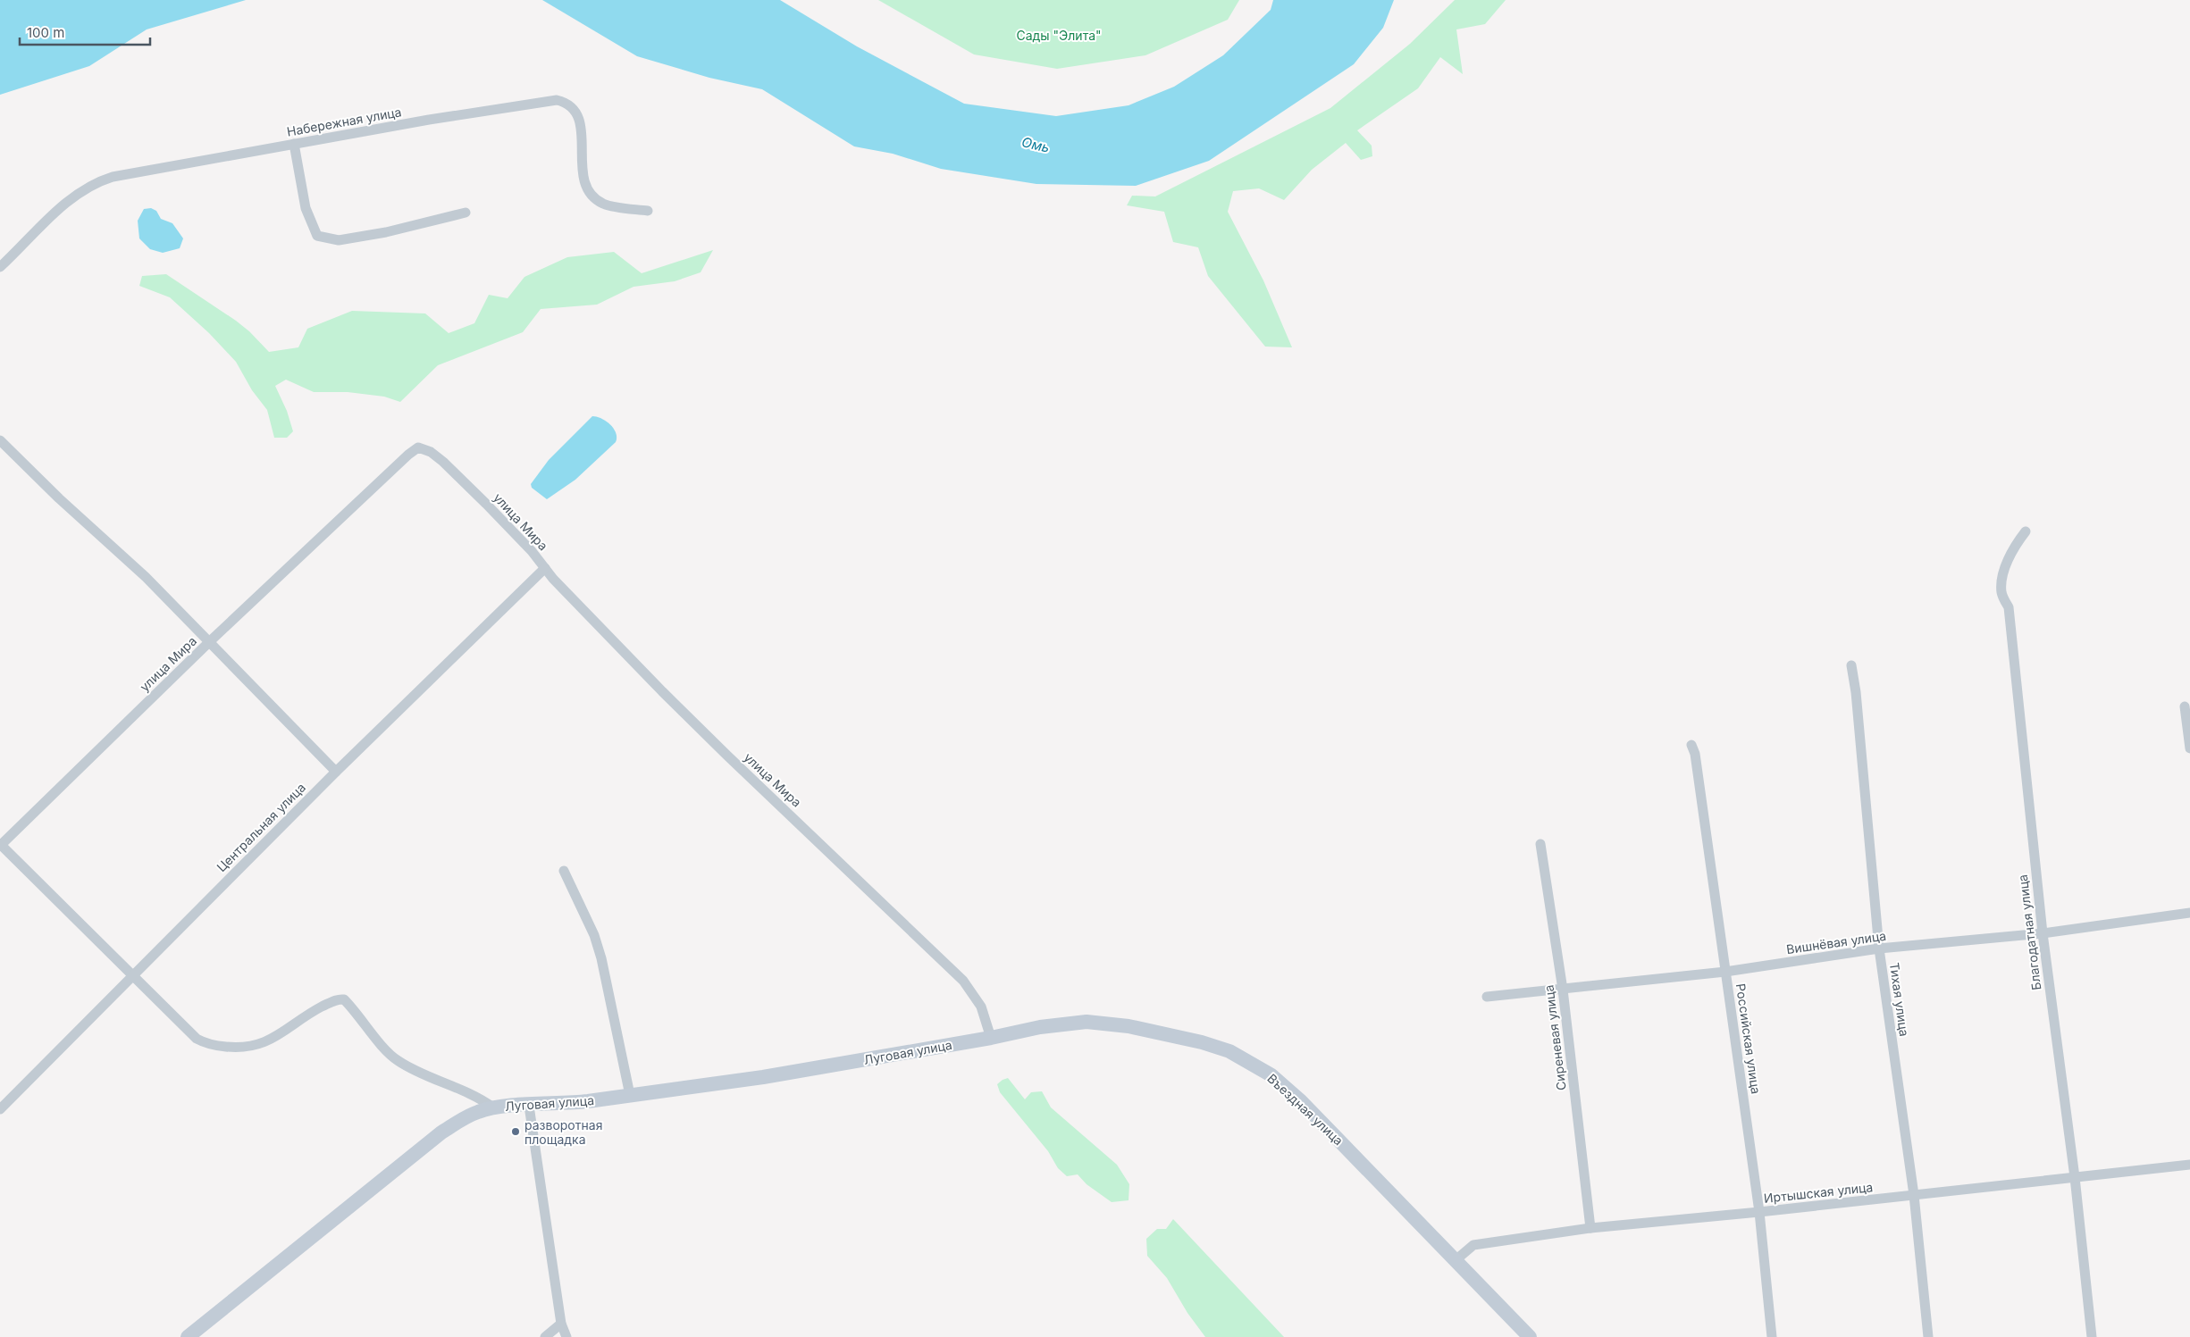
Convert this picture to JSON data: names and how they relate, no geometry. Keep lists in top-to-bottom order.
{
  "streets": {
    "street": [
      "Набережная улица",
      "улица Мира",
      "Центральная улица",
      "Благодатная улица",
      "Вишнёвая улица",
      "Тихая улица",
      "Сиреневая улица",
      "Российская улица",
      "Луговая улица",
      "Въездная улица",
      "Иртышская улица"
    ]
  },
  "crossings": [
    ["улица Мира", "Центральная улица"],
    ["улица Мира", "Луговая улица"],
    ["улица Мира", "Въездная улица"],
    ["Благодатная улица", "Вишнёвая улица"],
    ["Благодатная улица", "Иртышская улица"],
    ["Вишнёвая улица", "Тихая улица"],
    ["Вишнёвая улица", "Сиреневая улица"],
    ["Вишнёвая улица", "Российская улица"],
    ["Тихая улица", "Иртышская улица"],
    ["Сиреневая улица", "Иртышская улица"],
    ["Российская улица", "Иртышская улица"],
    ["Луговая улица", "Въездная улица"],
    ["Въездная улица", "Иртышская улица"]
  ],
  "water": ["Омь"],
  "parks": ["Сады \"Элита\""],
  "places": ["разворотная площадка"],
  "scale_bar": "100 m"
}
